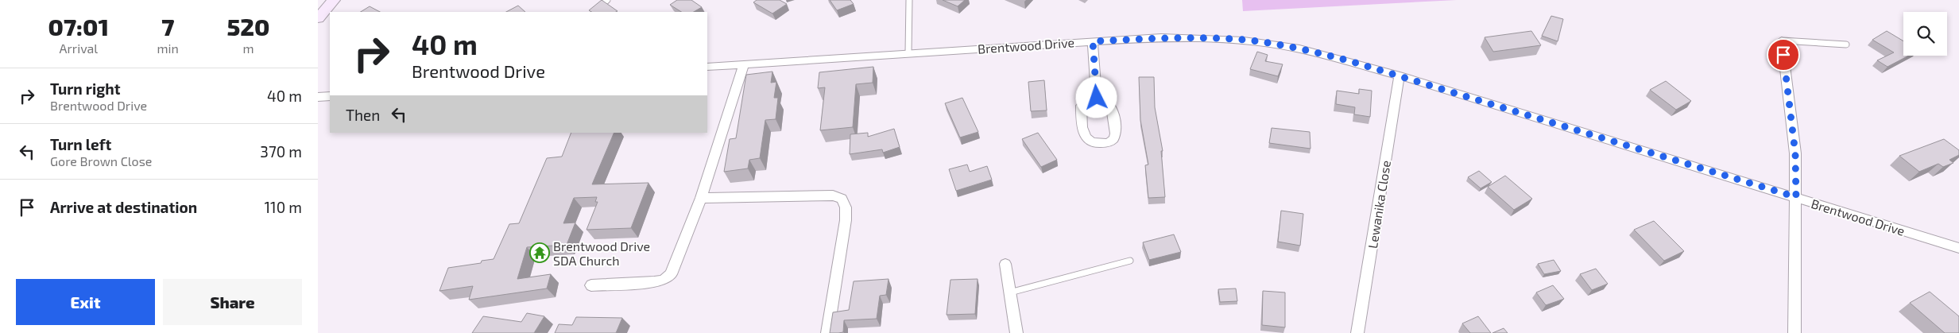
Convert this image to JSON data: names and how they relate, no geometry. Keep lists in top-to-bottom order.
{
  "streets": {
    "street": ["Brentwood Drive", "Lewanika Close"]
  },
  "crossings": [
    ["Brentwood Drive", "Lewanika Close"]
  ],
  "places": {
    "temple": ["Brentwood Drive SDA Church"]
  },
  "page": {
    "eta": [
      "07:01",
      "Arrival",
      "7",
      "min",
      "520",
      "m"
    ],
    "turn": ["40 m", "Brentwood Drive"],
    "list": [
      {
        "name": "Turn right",
        "note": "Brentwood Drive",
        "value": "40 m"
      },
      {
        "name": "Turn left",
        "note": "Gore Brown Close",
        "value": "370 m"
      },
      {
        "name": "Arrive at destination",
        "value": "110 m"
      }
    ],
    "then": "Then",
    "buttons": ["Exit", "Share"]
  }
}
